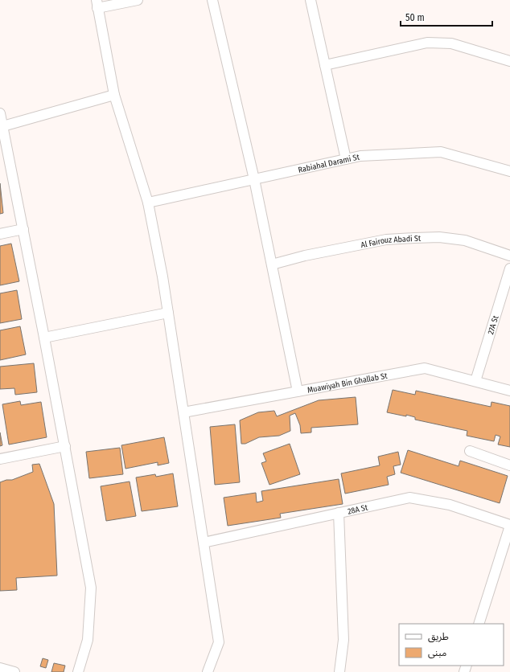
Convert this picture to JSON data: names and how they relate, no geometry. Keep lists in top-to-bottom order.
{
  "streets": {
    "street": [
      "Rabiahal Darami St",
      "Al Fairouz Abadi St",
      "27A St",
      "Muawiyah Bin Ghallab St",
      "28A St"
    ]
  },
  "crossings": [
    ["27A St", "Muawiyah Bin Ghallab St"]
  ],
  "legend": ["طريق", "مبنى"],
  "scale_bar": "50 m"
}
